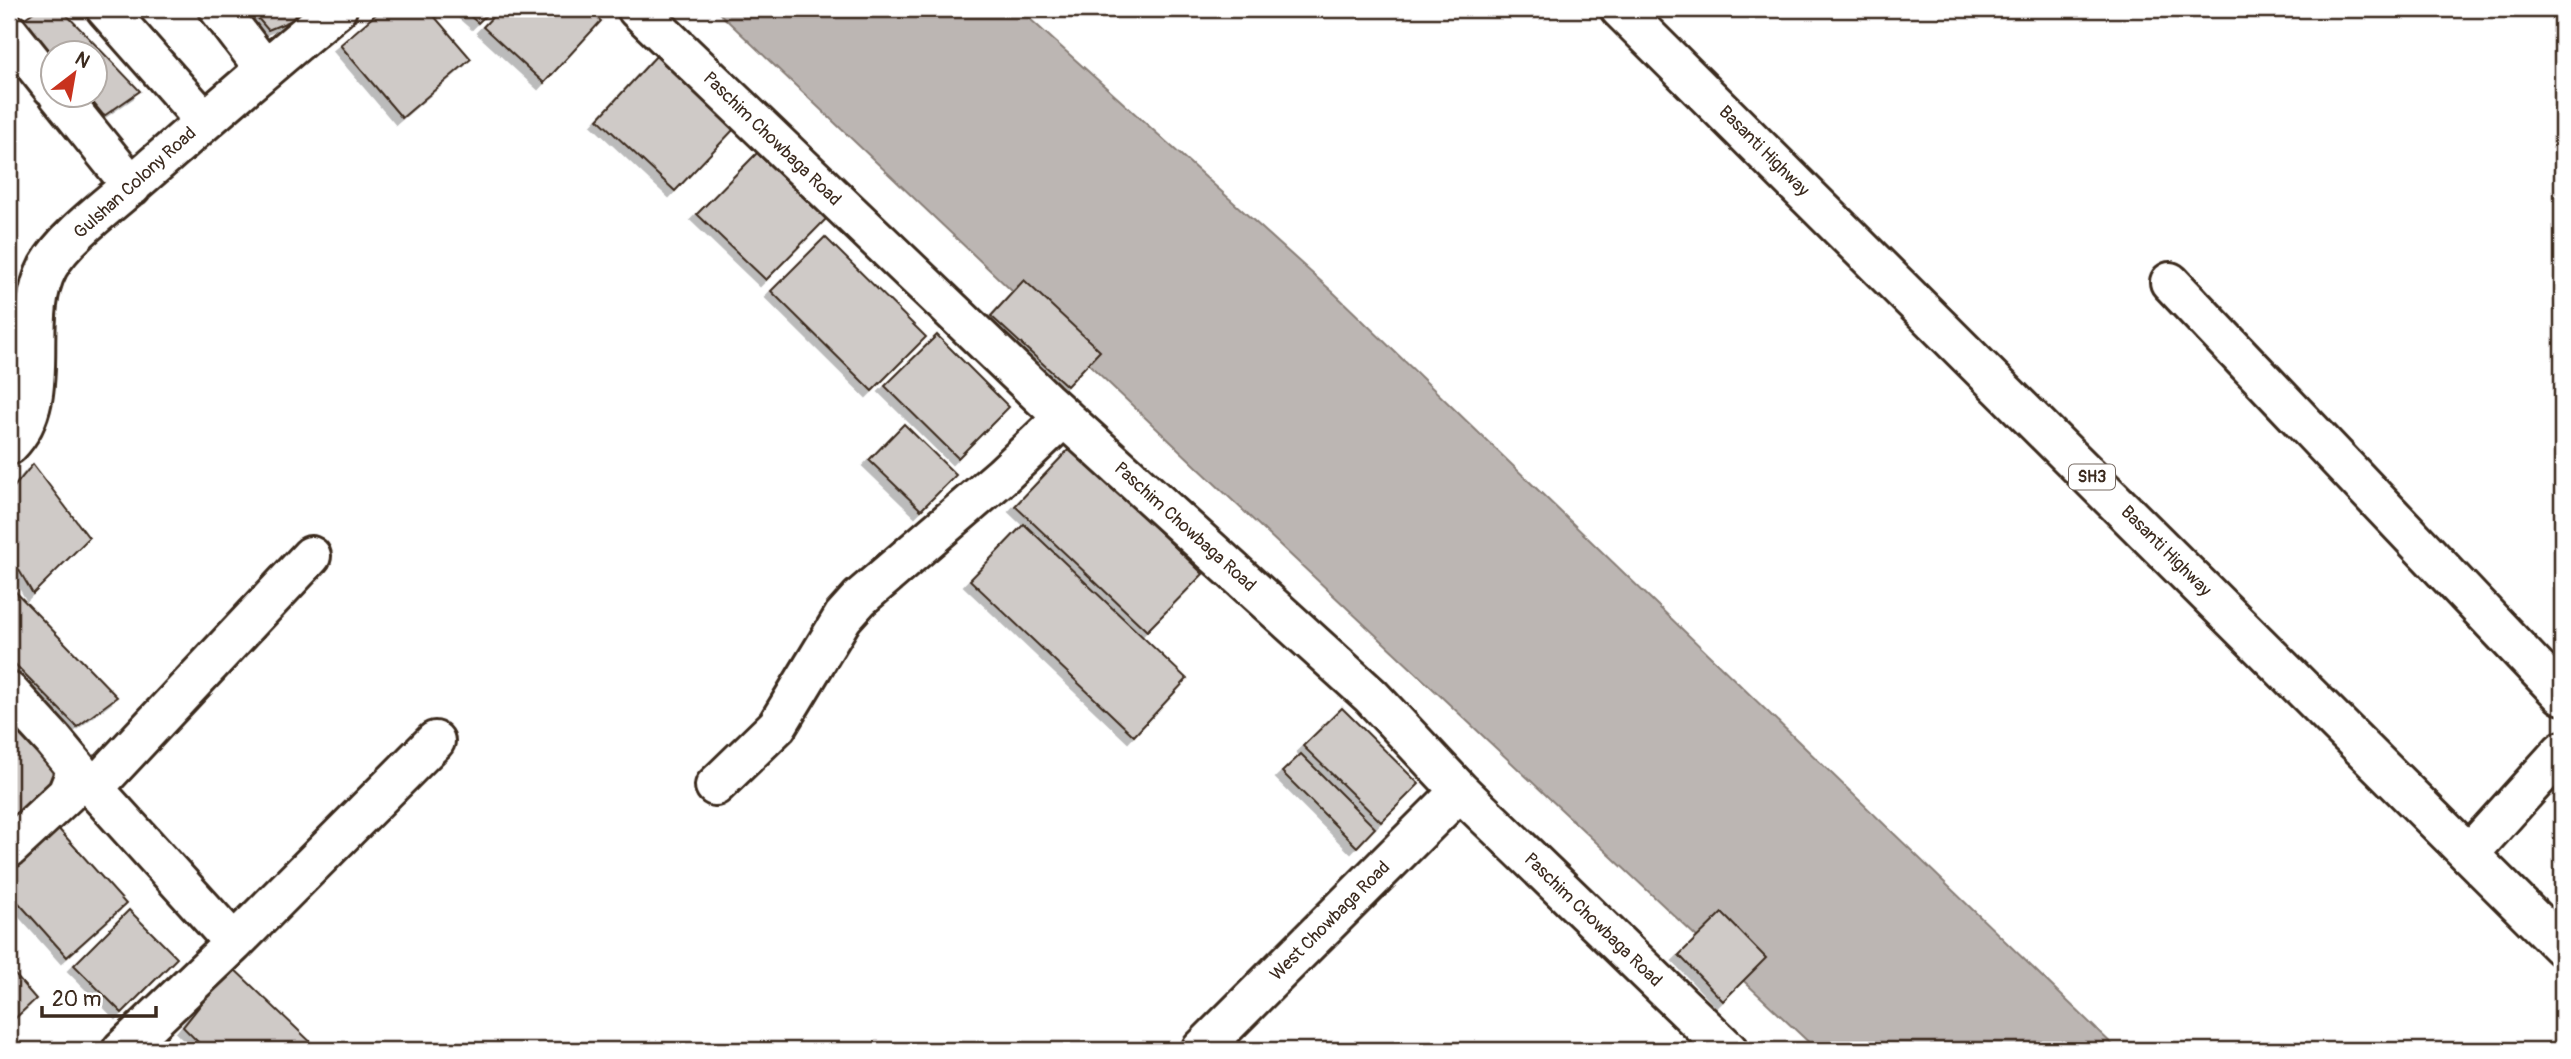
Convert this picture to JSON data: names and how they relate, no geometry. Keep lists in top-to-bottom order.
{
  "streets": {
    "street": [
      "Paschim Chowbaga Road",
      "Basanti Highway",
      "Gulshan Colony Road",
      "SH3",
      "West Chowbaga Road"
    ]
  },
  "crossings": [
    ["Paschim Chowbaga Road", "West Chowbaga Road"]
  ],
  "scale_bar": "20 m",
  "north": "top right"
}
